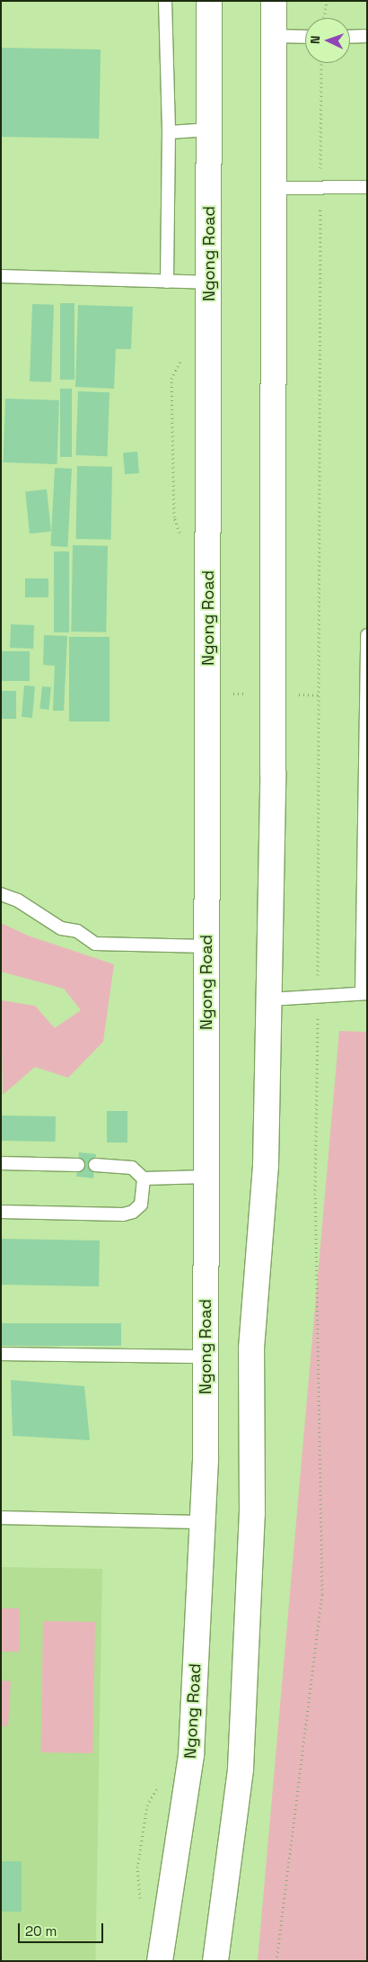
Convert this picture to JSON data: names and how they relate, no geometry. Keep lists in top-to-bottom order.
{
  "streets": {
    "main road": ["Ngong Road"]
  },
  "scale_bar": "20 m",
  "north": "left"
}
